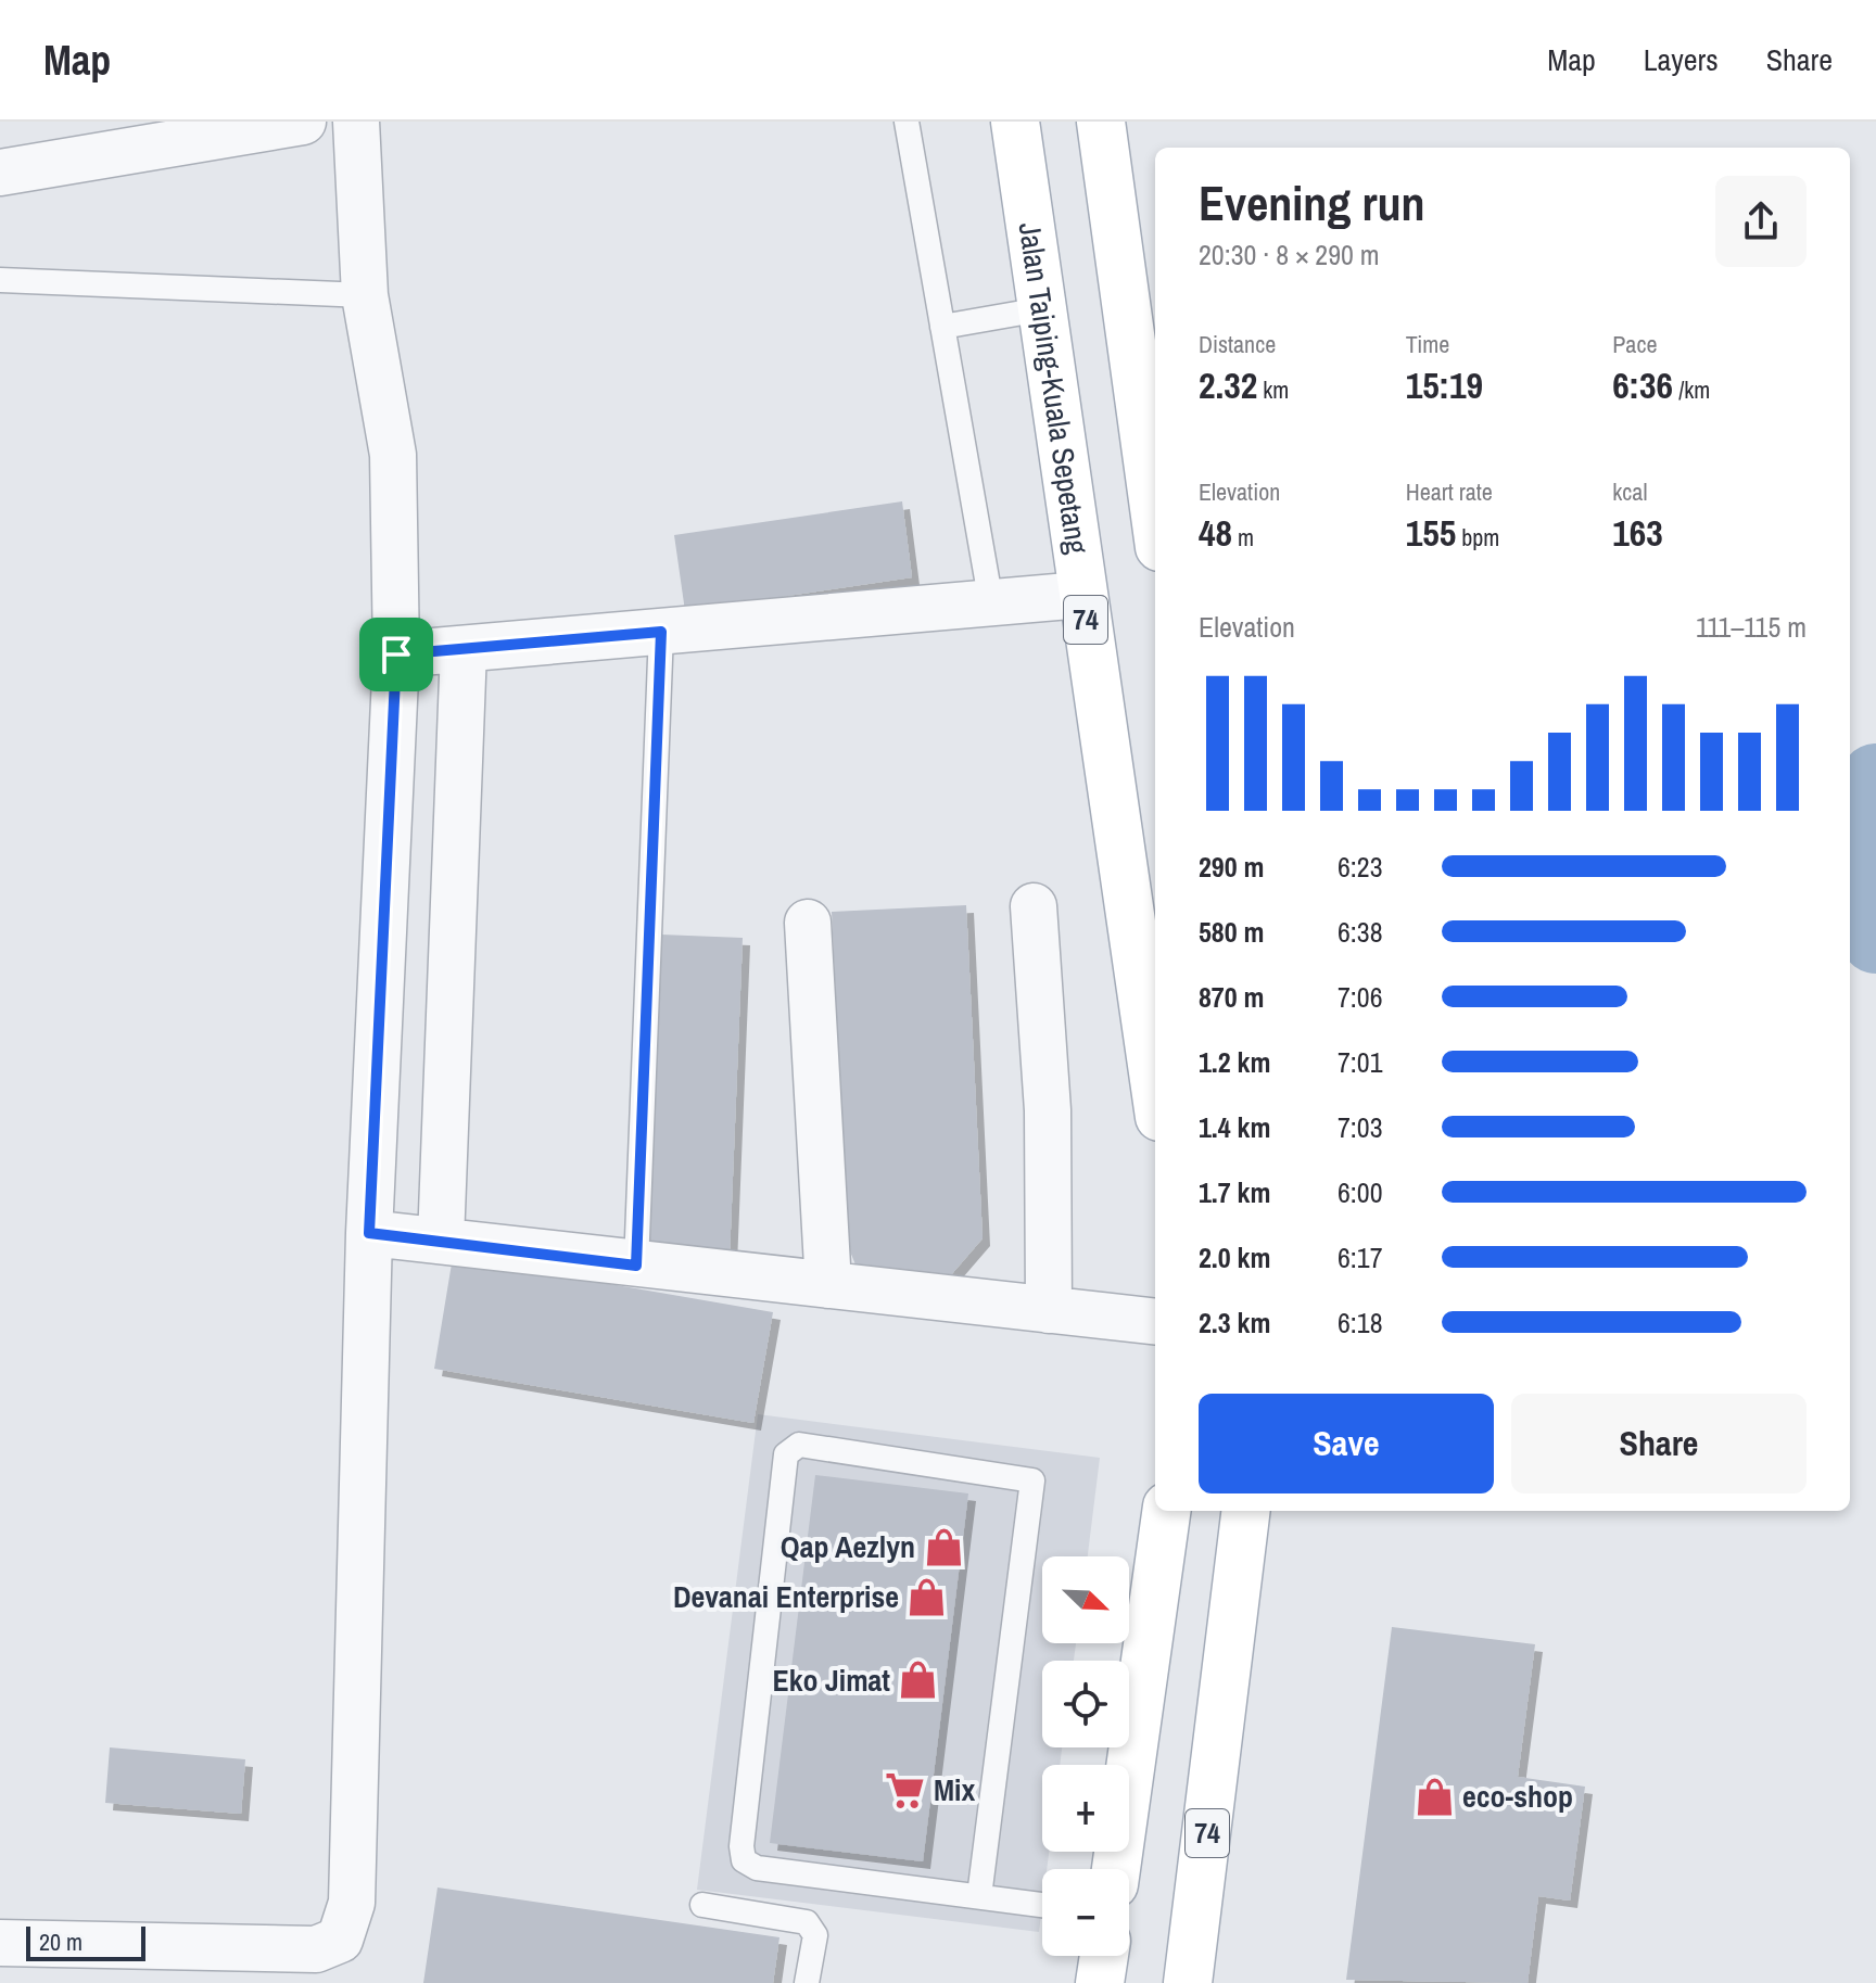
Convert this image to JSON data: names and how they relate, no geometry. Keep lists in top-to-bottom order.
{
  "streets": {
    "main road": ["Jalan Taiping-Kuala Sepetang", "74"]
  },
  "places": {
    "shop": [
      "Qap Aezlyn",
      "Devanai Enterprise",
      "Eko Jimat",
      "eco-shop"
    ],
    "supermarket": ["Mix"]
  },
  "scale_bar": "20 m",
  "north": "bottom right",
  "page": {
    "header": "Map",
    "nav": ["Map", "Layers", "Share"],
    "heading": ["Evening run", "20:30 · 8 × 290 m"],
    "stats": [
      ["Distance", "2.32 km"],
      ["Time", "15:19"],
      ["Pace", "6:36 /km"],
      ["Elevation", "48 m"],
      ["Heart rate", "155 bpm"],
      ["kcal", "163"]
    ],
    "chart": ["Elevation", "111–115 m"],
    "list": [
      {
        "name": "290 m",
        "note": "6:23"
      },
      {
        "name": "580 m",
        "note": "6:38"
      },
      {
        "name": "870 m",
        "note": "7:06"
      },
      {
        "name": "1.2 km",
        "note": "7:01"
      },
      {
        "name": "1.4 km",
        "note": "7:03"
      },
      {
        "name": "1.7 km",
        "note": "6:00"
      },
      {
        "name": "2.0 km",
        "note": "6:17"
      },
      {
        "name": "2.3 km",
        "note": "6:18"
      }
    ],
    "buttons": ["Save", "Share"],
    "map_buttons": ["+", "−"],
    "scale": "20 m"
  }
}
